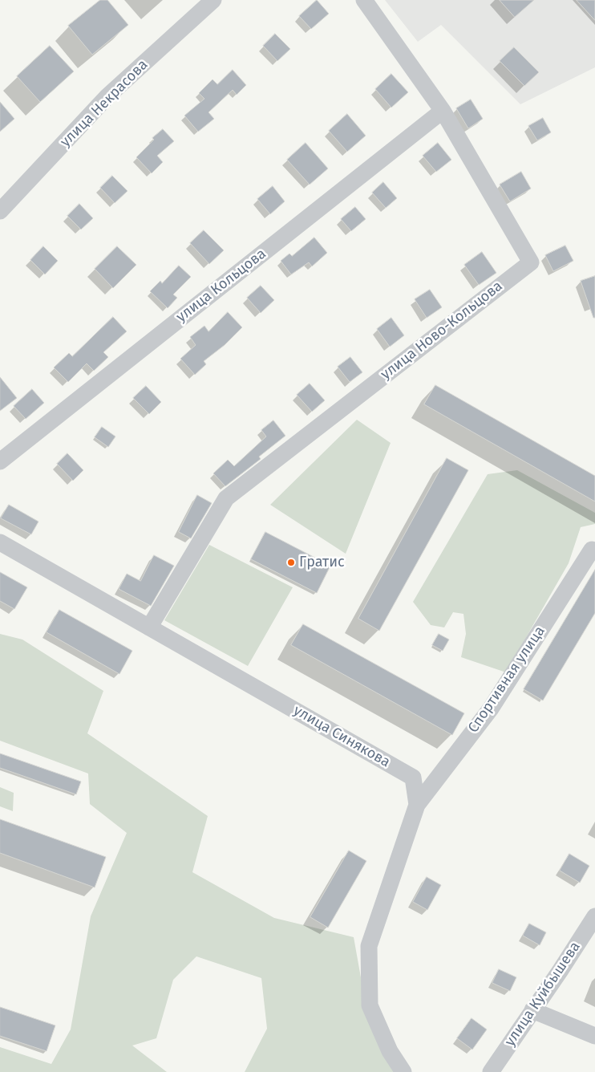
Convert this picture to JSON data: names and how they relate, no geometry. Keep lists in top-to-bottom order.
{
  "streets": {
    "street": [
      "улица Некрасова",
      "улица Кольцова",
      "улица Ново-Кольцова",
      "Спортивная улица",
      "улица Синякова",
      "улица Куйбышева"
    ]
  },
  "crossings": [
    ["улица Кольцова", "улица Ново-Кольцова"],
    ["улица Ново-Кольцова", "улица Синякова"],
    ["Спортивная улица", "улица Синякова"]
  ],
  "places": ["Гратис"]
}
